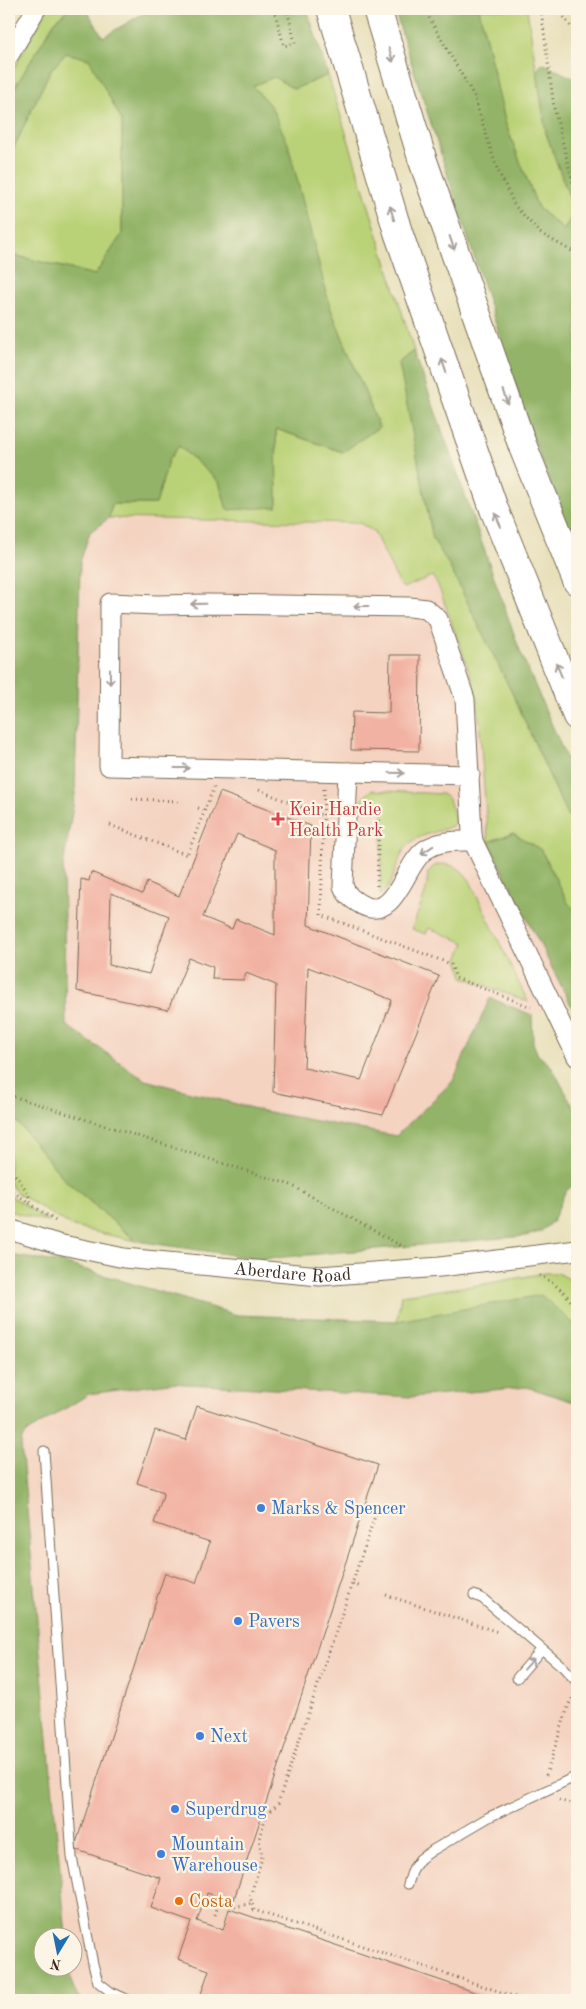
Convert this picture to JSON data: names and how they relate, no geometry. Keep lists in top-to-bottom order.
{
  "streets": {
    "street": ["Aberdare Road"]
  },
  "places": {
    "health": ["Keir Hardie Health Park"],
    "other": [
      "Marks & Spencer",
      "Pavers",
      "Next",
      "Superdrug",
      "Mountain Warehouse",
      "Costa"
    ]
  },
  "north": "bottom"
}
